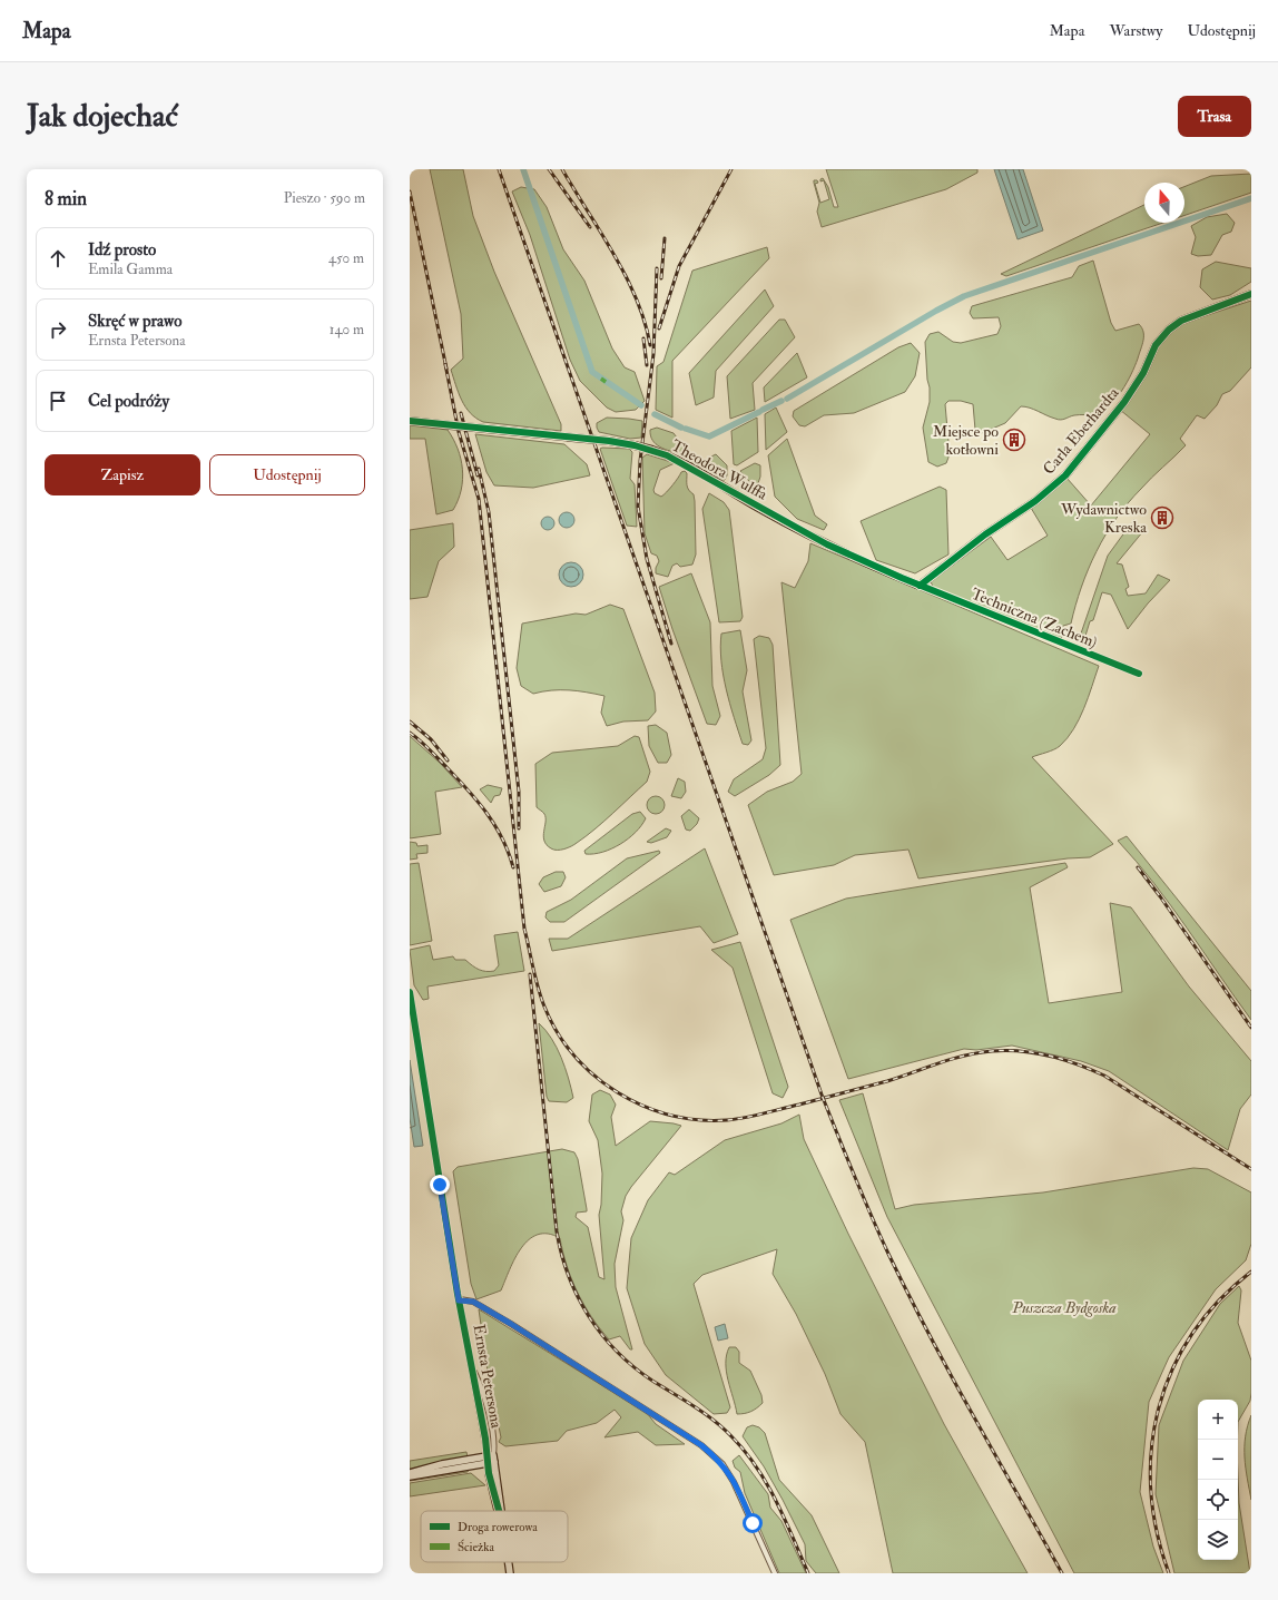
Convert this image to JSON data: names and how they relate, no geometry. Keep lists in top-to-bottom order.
{
  "streets": {
    "street": [
      "Carla Eberhardta",
      "Theodora Wulffa",
      "Techniczna (Zachem)",
      "Ernsta Petersona"
    ]
  },
  "crossings": [
    ["Carla Eberhardta", "Theodora Wulffa"],
    ["Carla Eberhardta", "Techniczna (Zachem)"],
    ["Theodora Wulffa", "Techniczna (Zachem)"]
  ],
  "parks": ["Puszcza Bydgoska"],
  "places": {
    "building": ["Miejsce po kotłowni", "Wydawnictwo Kreska"]
  },
  "legend": ["Droga rowerowa", "Ścieżka"],
  "north": "top",
  "page": {
    "header": "Mapa",
    "nav": ["Mapa", "Warstwy", "Udostępnij"],
    "buttons": [
      "Trasa",
      ["Zapisz", "Udostępnij"]
    ],
    "title": "Jak dojechać",
    "heading": ["8 min", "Pieszo · 590 m"],
    "list": [
      ["Idź prosto", "Emila Gamma", "450 m"],
      ["Skręć w prawo", "Ernsta Petersona", "140 m"],
      "Cel podróży"
    ],
    "map_buttons": ["+", "−"]
  }
}
